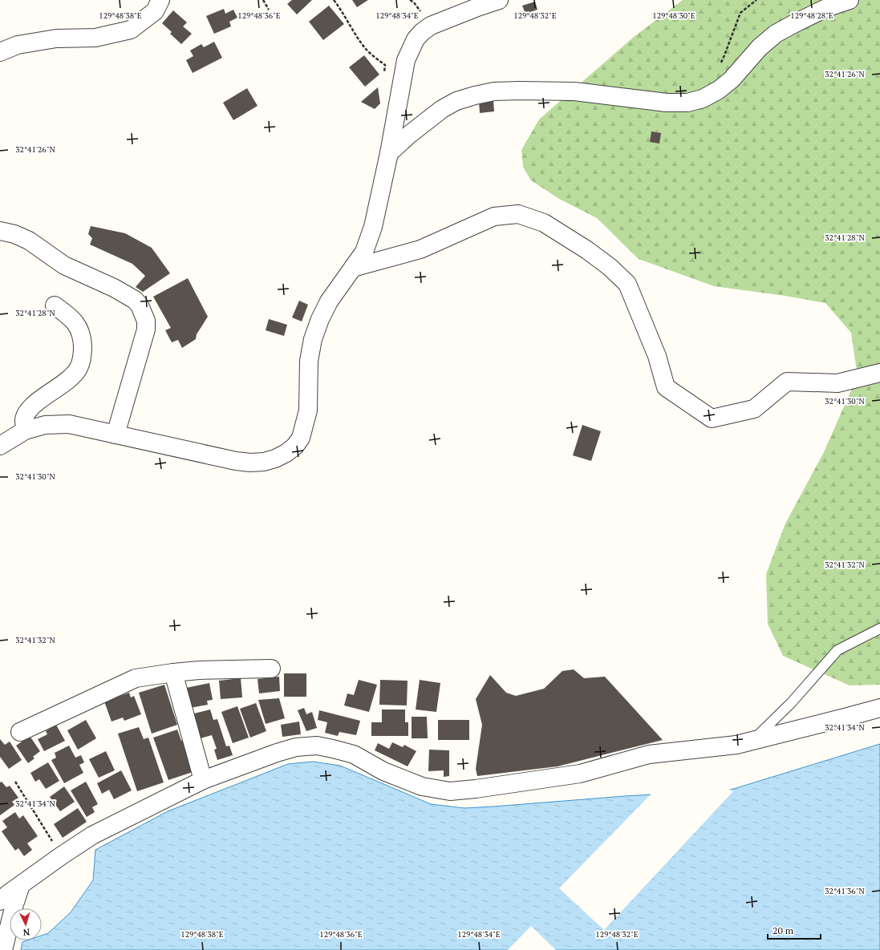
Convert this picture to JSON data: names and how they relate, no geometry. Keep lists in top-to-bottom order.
{
  "scale_bar": "20 m",
  "north": "bottom",
  "coordinates": [
    "129°48'38\"E",
    "129°48'36\"E",
    "129°48'34\"E",
    "129°48'32\"E",
    "129°48'30\"E",
    "129°48'28\"E",
    "32°41'26\"N",
    "32°41'28\"N",
    "32°41'30\"N",
    "32°41'32\"N",
    "32°41'34\"N",
    "32°41'36\"N"
  ]
}
